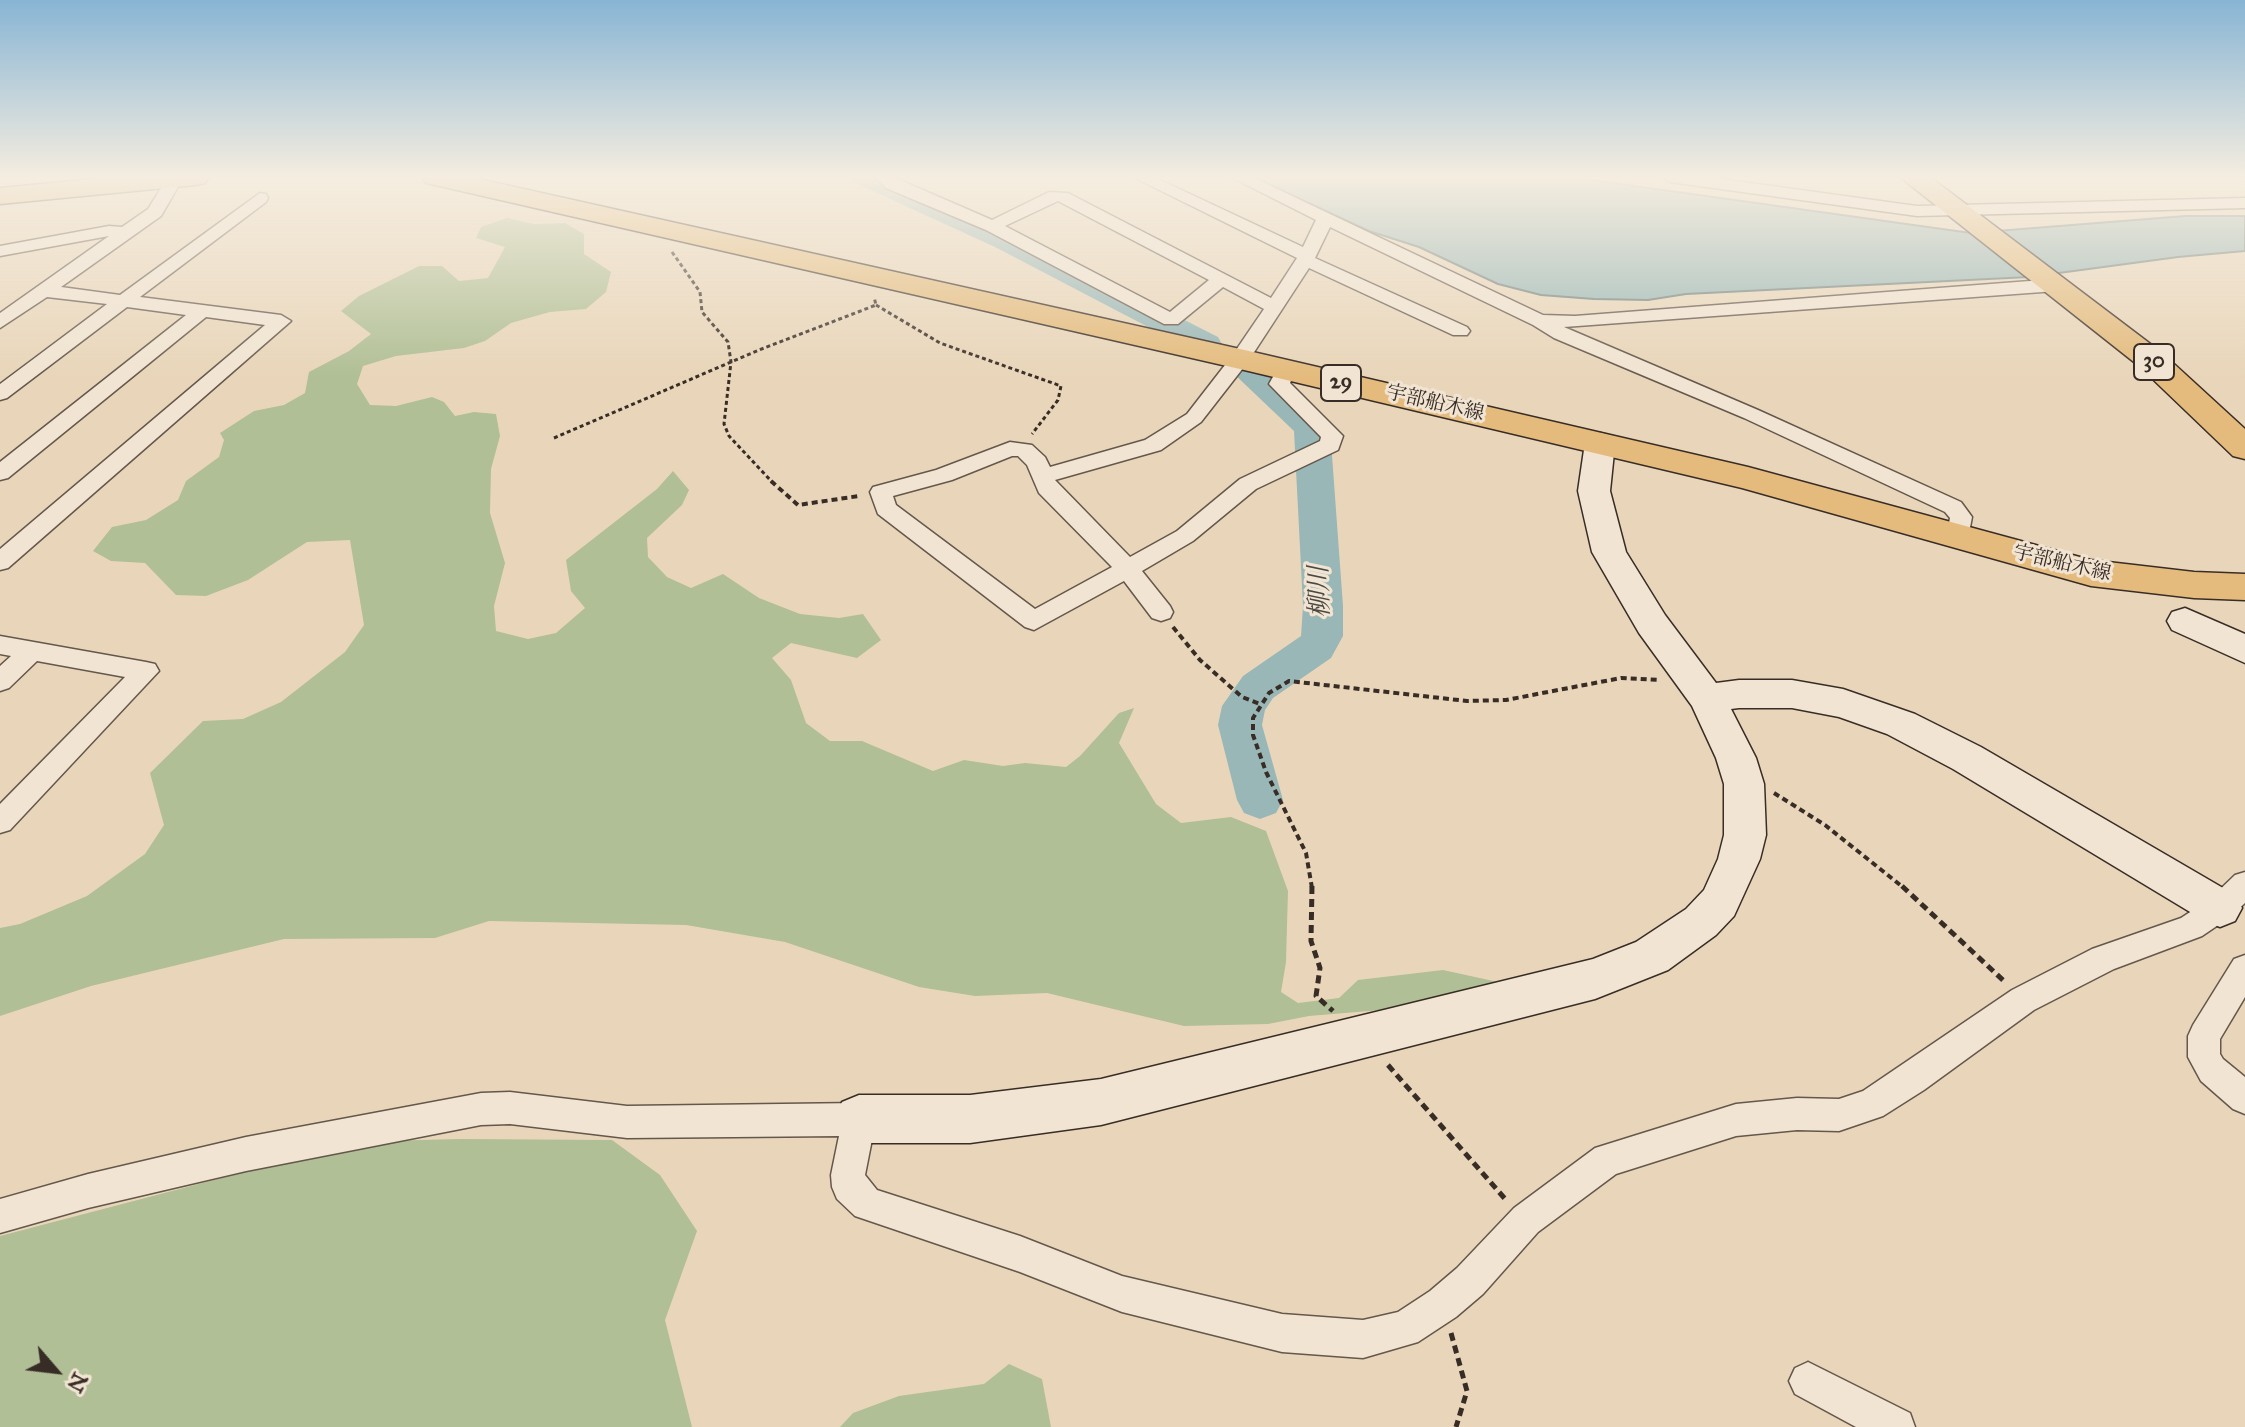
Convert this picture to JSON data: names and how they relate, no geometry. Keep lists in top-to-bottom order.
{
  "streets": {
    "main road": ["30", "29", "宇部船木線"]
  },
  "water": ["柳川"],
  "north": "bottom right"
}
